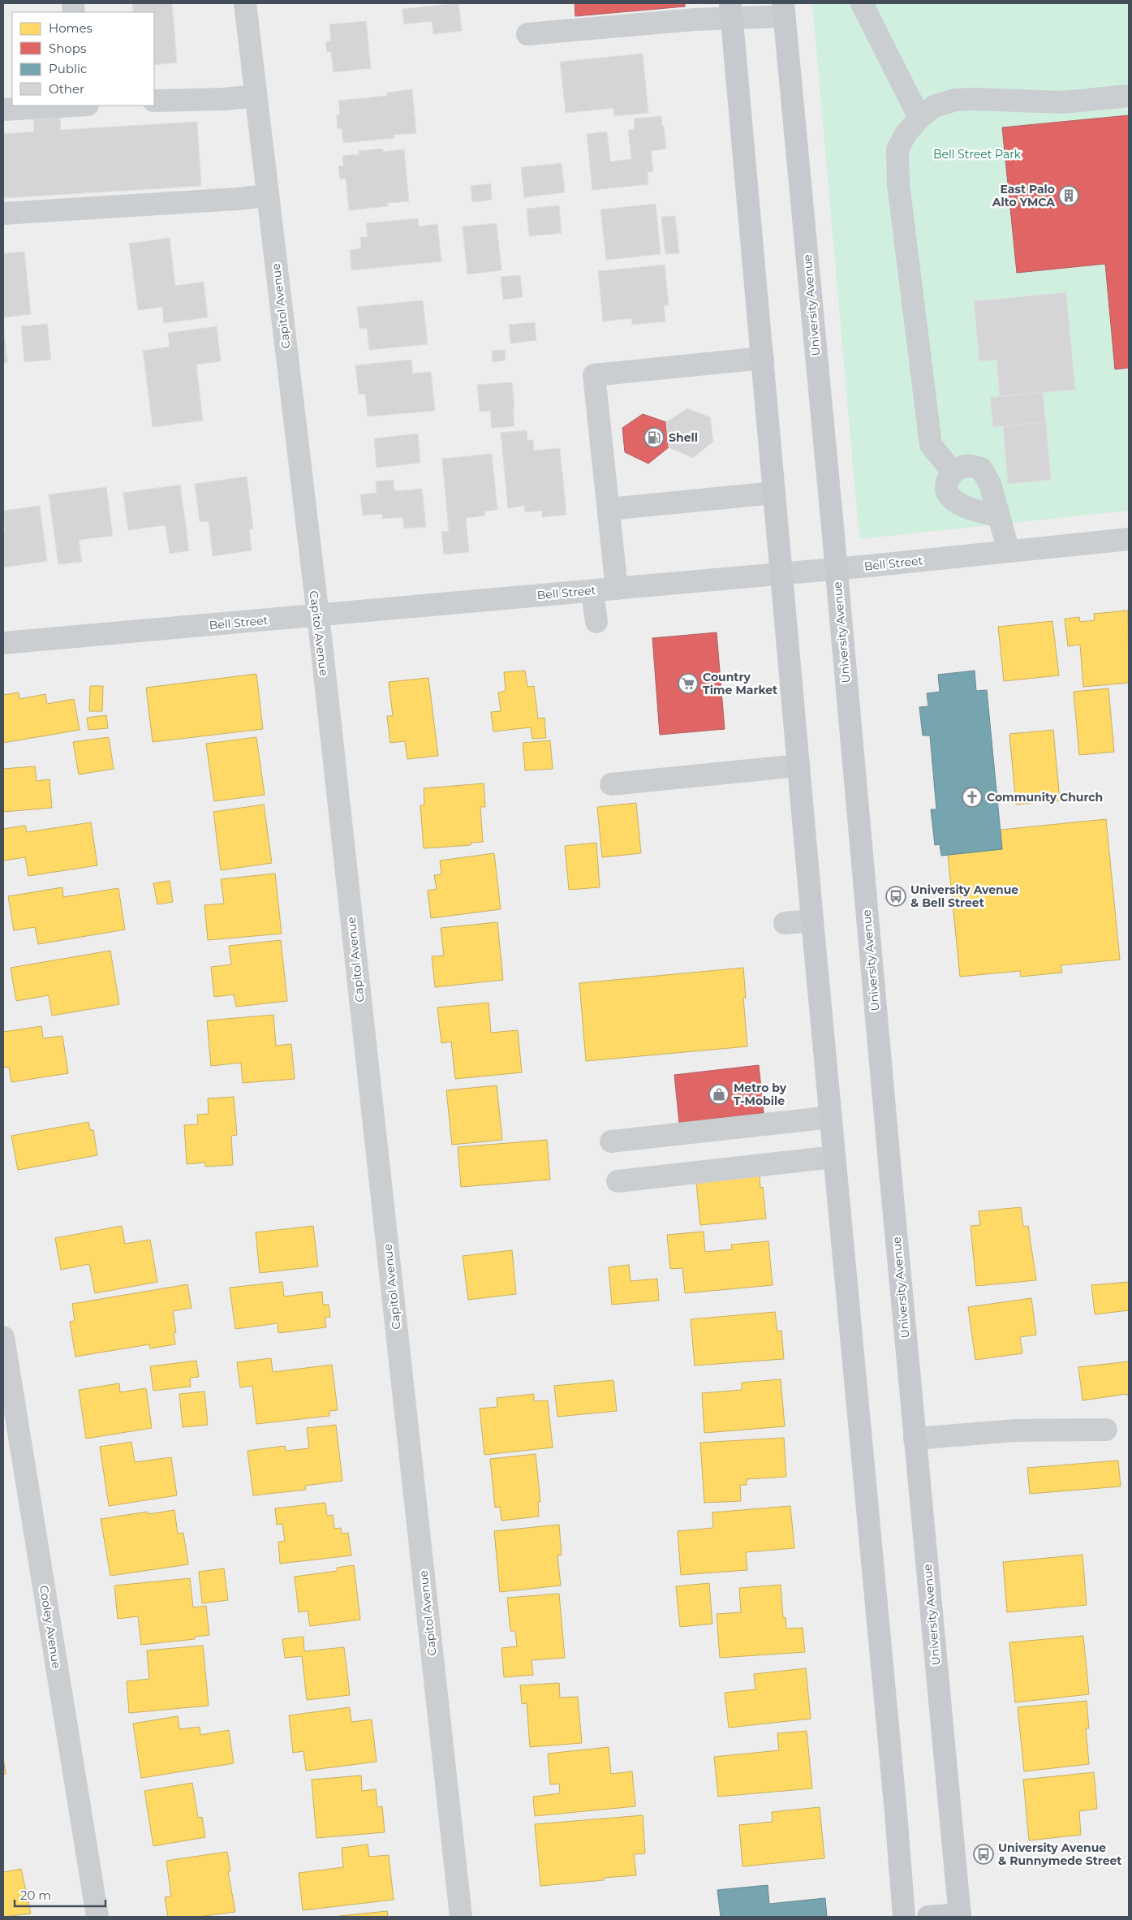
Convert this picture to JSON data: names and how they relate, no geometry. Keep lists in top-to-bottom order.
{
  "streets": {
    "main road": ["University Avenue"],
    "street": ["Capitol Avenue", "Bell Street", "Cooley Avenue"]
  },
  "crossings": [
    ["University Avenue", "Bell Street"],
    ["Capitol Avenue", "Bell Street"]
  ],
  "parks": ["Bell Street Park"],
  "places": {
    "building": ["East Palo Alto YMCA"],
    "fuel station": ["Shell"],
    "supermarket": ["Country Time Market"],
    "church": ["Community Church"],
    "bus stop": ["University Avenue & Bell Street", "University Avenue & Runnymede Street"],
    "shop": ["Metro by T-Mobile"]
  },
  "legend": [
    "Homes",
    "Shops",
    "Public",
    "Other"
  ],
  "scale_bar": "20 m"
}
